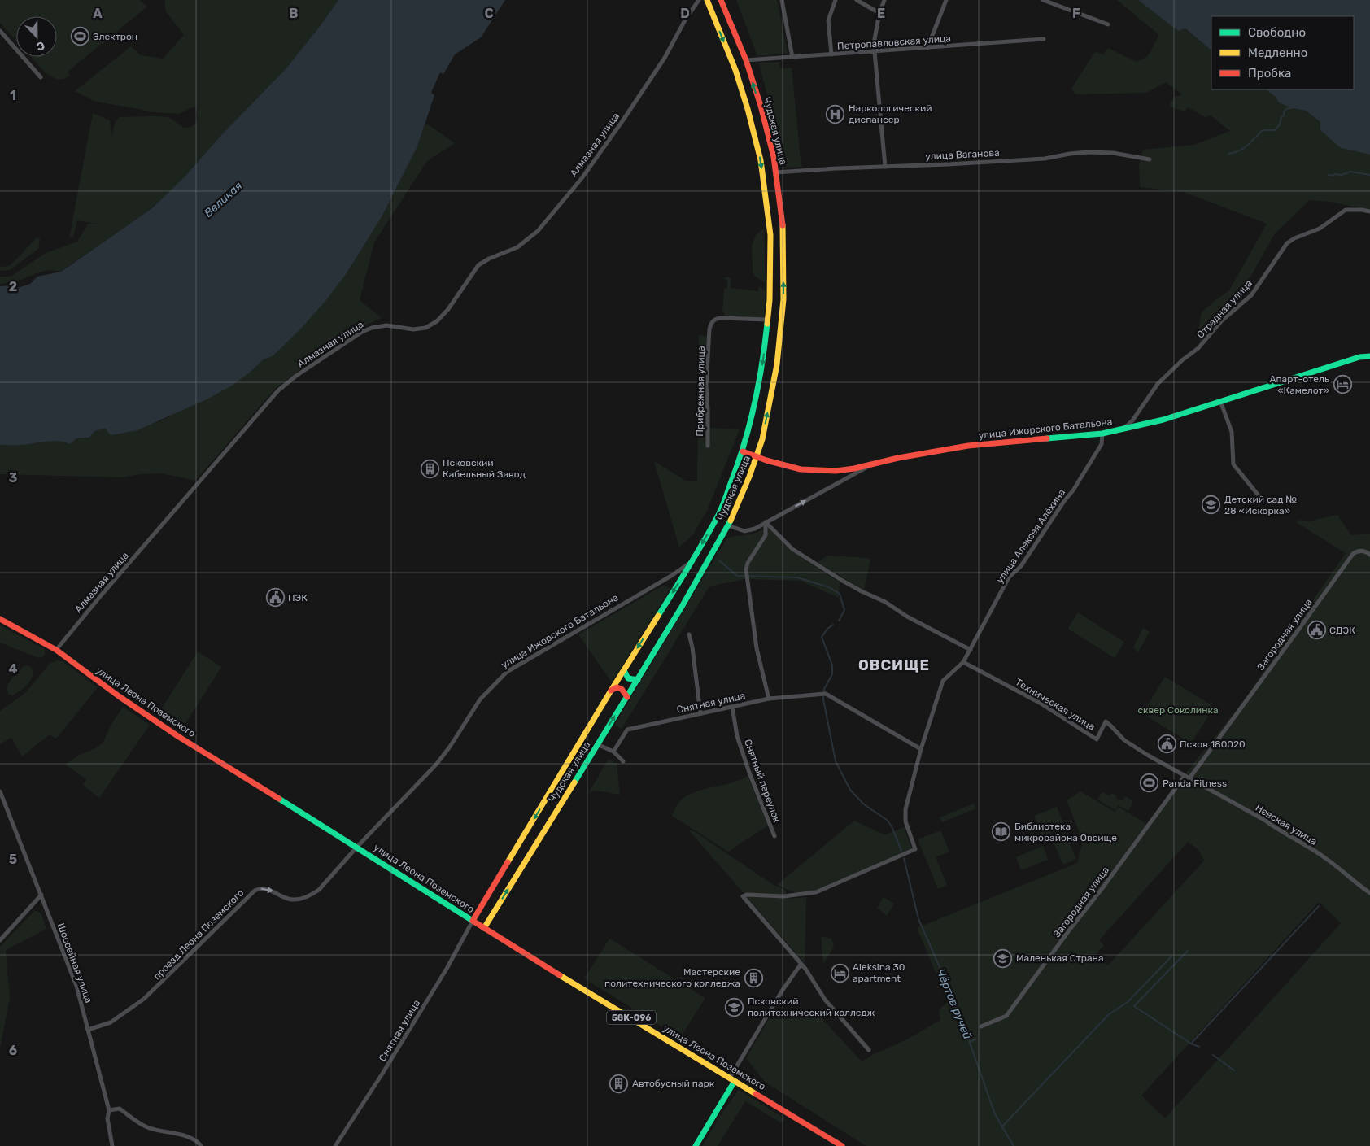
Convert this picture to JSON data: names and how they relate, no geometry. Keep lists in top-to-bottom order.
{
  "streets": {
    "main road": [
      "Чудская улица",
      "улица Ижорского Батальона",
      "улица Леона Поземского",
      "58К-096"
    ],
    "street": [
      "Петропавловская улица",
      "Алмазная улица",
      "улица Ваганова",
      "Отрадная улица",
      "Прибрежная улица",
      "улица Алексея Алёхина",
      "Загородная улица",
      "Снятная улица",
      "Техническая улица",
      "Снятный переулок",
      "Невская улица",
      "проезд Леона Поземского",
      "Шоссейная улица"
    ]
  },
  "crossings": [
    ["Петропавловская улица", "Чудская улица"],
    ["Чудская улица", "улица Ваганова"],
    ["Чудская улица", "Прибрежная улица"],
    ["Чудская улица", "улица Ижорского Батальона"],
    ["Чудская улица", "улица Леона Поземского"],
    ["Чудская улица", "Снятная улица"],
    ["Алмазная улица", "улица Леона Поземского"],
    ["Отрадная улица", "улица Ижорского Батальона"],
    ["улица Ижорского Батальона", "улица Алексея Алёхина"],
    ["улица Ижорского Батальона", "улица Леона Поземского"],
    ["улица Ижорского Батальона", "проезд Леона Поземского"],
    ["улица Алексея Алёхина", "Снятная улица"],
    ["улица Алексея Алёхина", "Техническая улица"],
    ["Загородная улица", "Техническая улица"],
    ["Загородная улица", "Невская улица"],
    ["улица Леона Поземского", "Снятная улица"],
    ["улица Леона Поземского", "проезд Леона Поземского"],
    ["Снятная улица", "Снятный переулок"],
    ["Техническая улица", "Невская улица"],
    ["проезд Леона Поземского", "Шоссейная улица"]
  ],
  "one_way": ["проезд Леона Поземского"],
  "districts": ["ОВСИЩЕ"],
  "water": ["Великая", "Чёртов ручей"],
  "parks": ["сквер Соколинка"],
  "places": {
    "sports": ["Электрон", "Panda Fitness"],
    "hospital": ["Наркологический диспансер"],
    "hotel": ["Апарт-отель «Камелот»", "Aleksina 30 apartment"],
    "building": ["Псковский Кабельный Завод", "Мастерские политехнического колледжа", "Автобусный парк"],
    "school or university": ["Детский сад № 28 «Искорка»", "Маленькая Страна", "Псковский политехнический колледж"],
    "public building": ["ПЭК", "СДЭК", "Псков 180020"],
    "library": ["Библиотека микрорайона Овсище"]
  },
  "legend": ["Свободно", "Медленно", "Пробка"],
  "north": "bottom",
  "grid": {
    "columns": [
      "A",
      "B",
      "C",
      "D",
      "E",
      "F"
    ],
    "rows": [
      "1",
      "2",
      "3",
      "4",
      "5",
      "6"
    ]
  }
}
